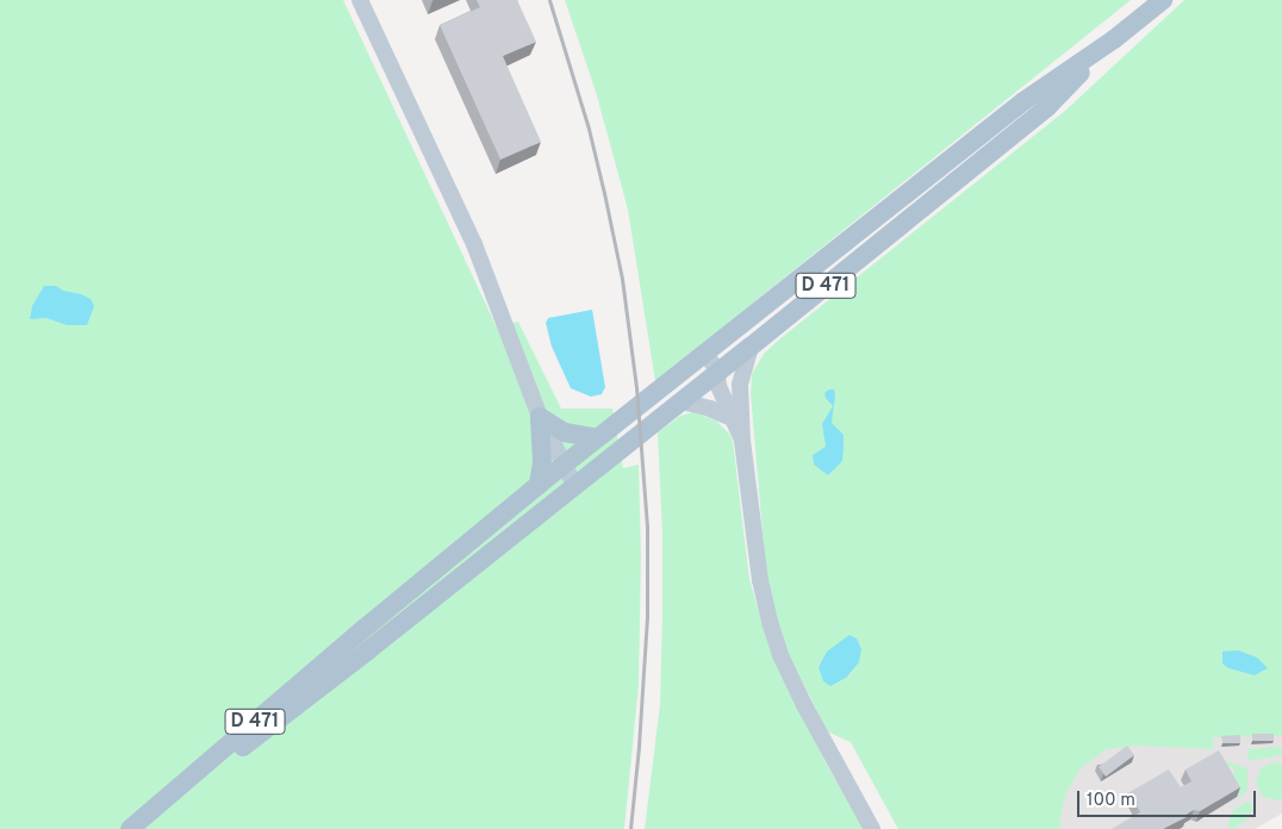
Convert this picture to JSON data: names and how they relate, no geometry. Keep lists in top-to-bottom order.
{
  "streets": {
    "main road": ["D 471"]
  },
  "scale_bar": "100 m"
}
